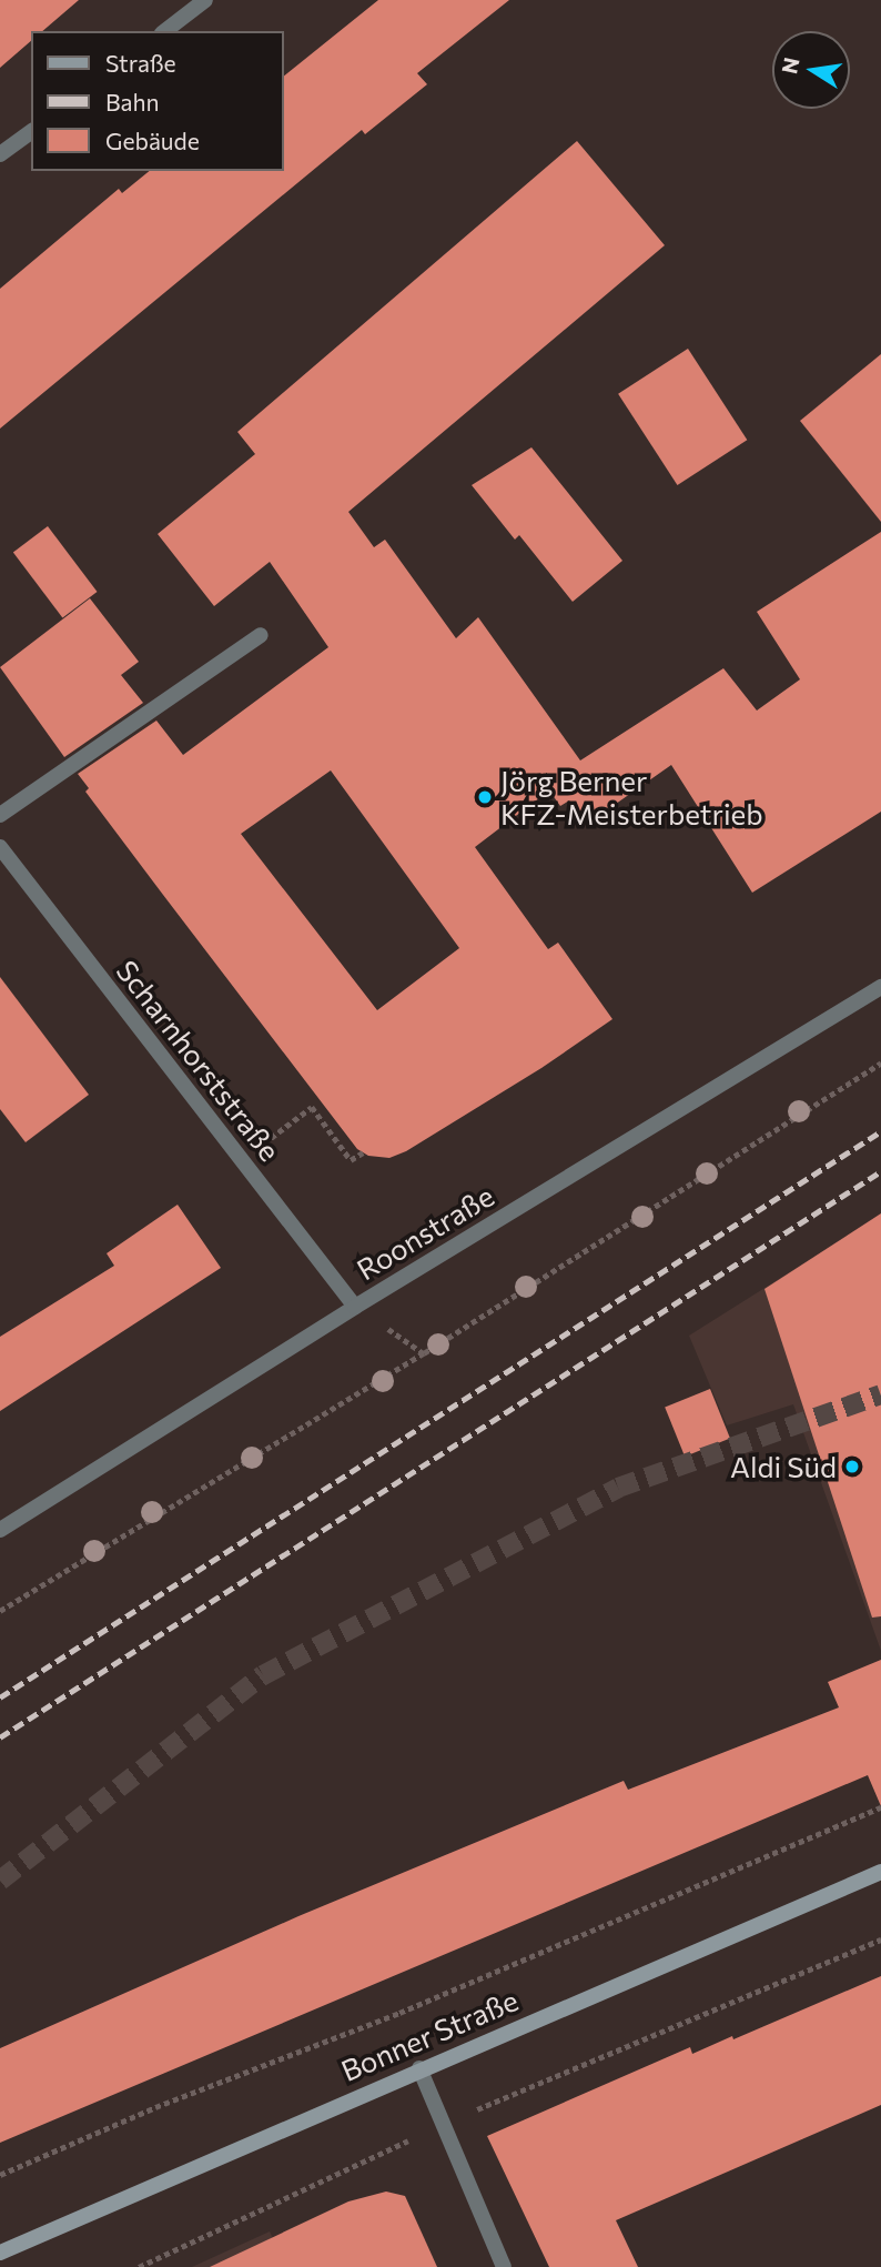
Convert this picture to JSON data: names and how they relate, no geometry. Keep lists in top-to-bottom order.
{
  "streets": {
    "main road": ["Bonner Straße"],
    "street": ["Scharnhorststraße", "Roonstraße"]
  },
  "crossings": [
    ["Scharnhorststraße", "Roonstraße"]
  ],
  "places": ["Jörg Berner KFZ-Meisterbetrieb", "Aldi Süd"],
  "legend": ["Straße", "Bahn", "Gebäude"],
  "north": "left"
}
